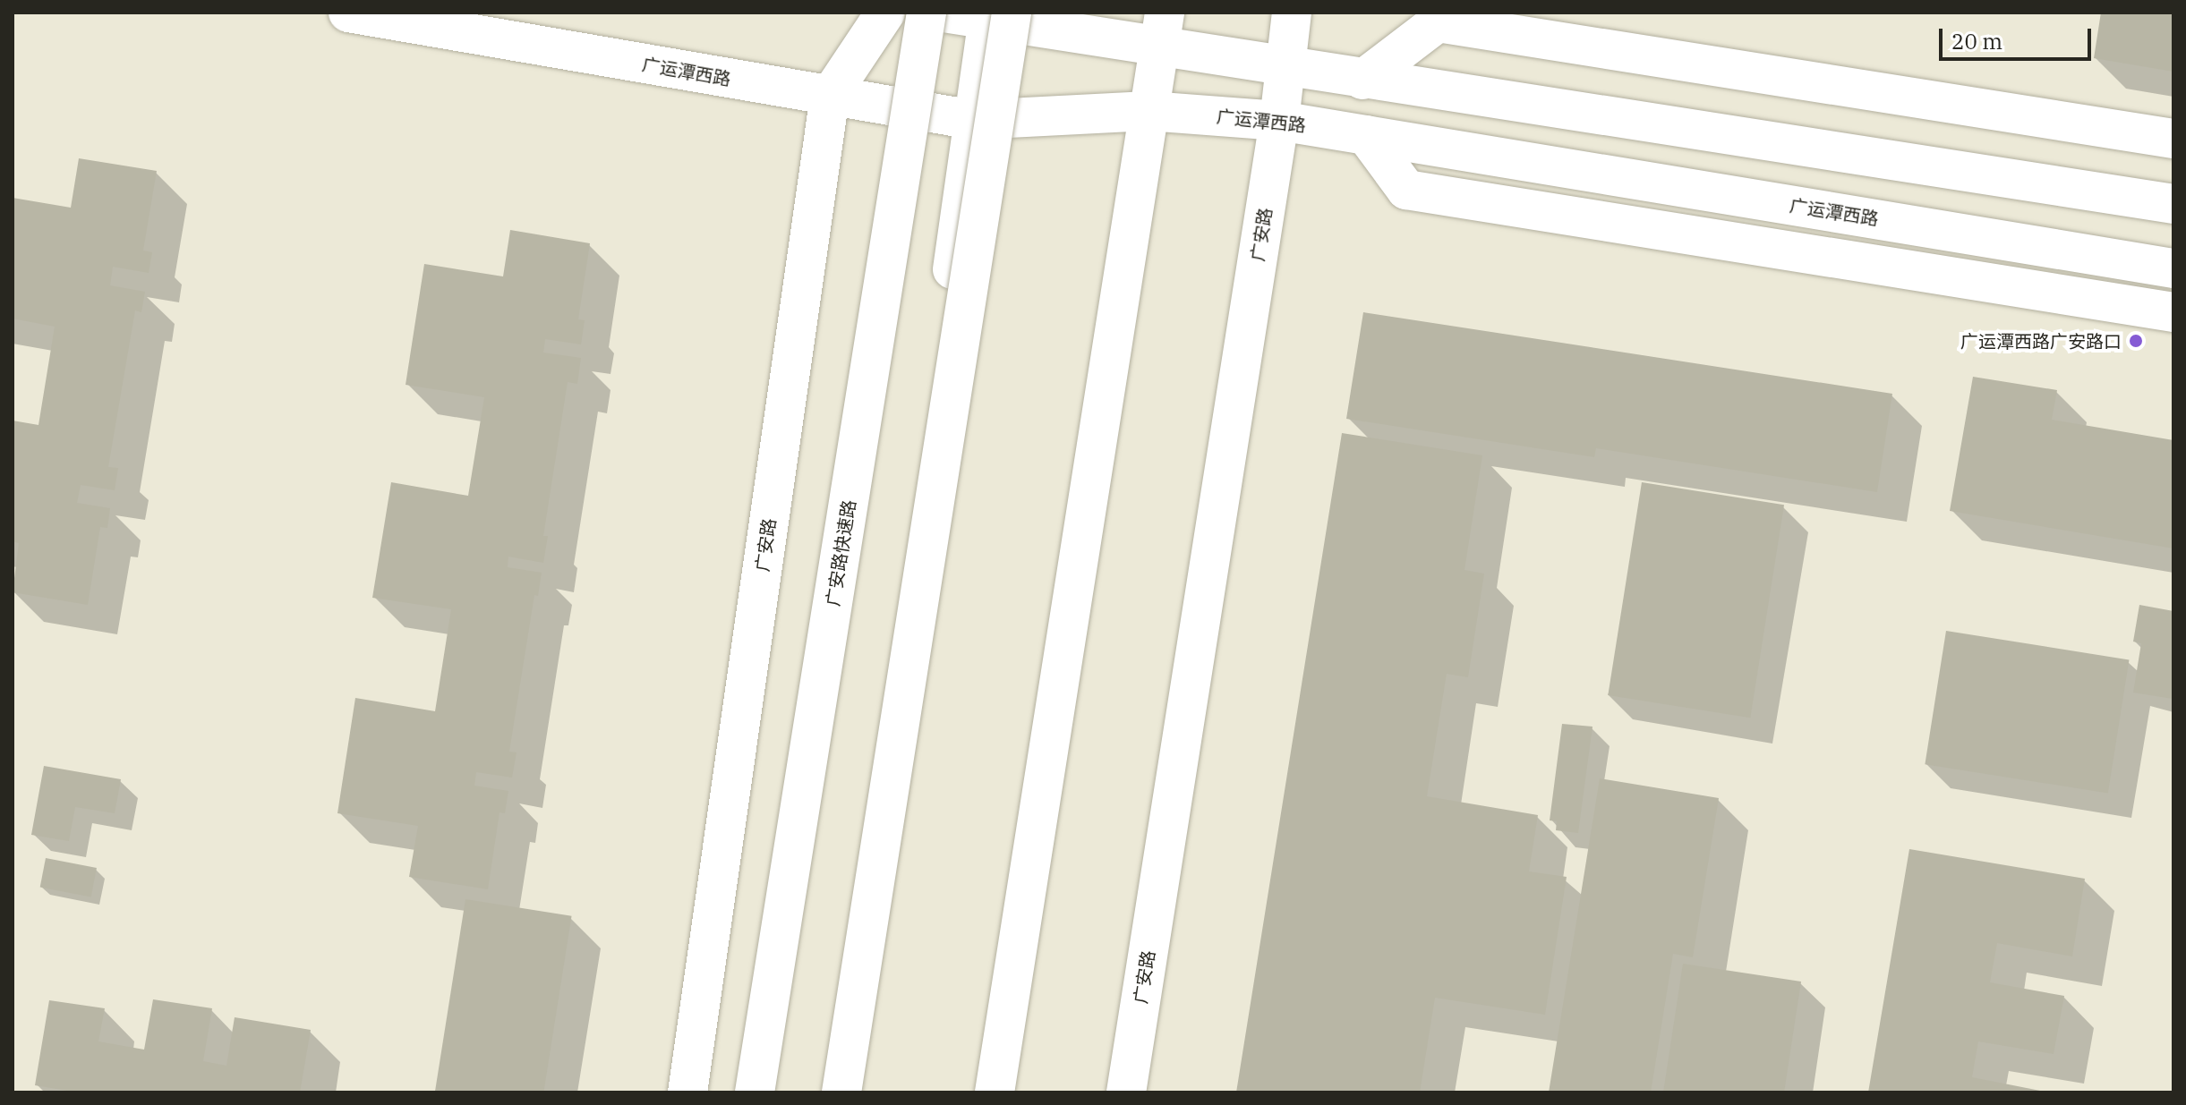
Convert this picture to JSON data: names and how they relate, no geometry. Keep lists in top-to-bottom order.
{
  "streets": {
    "main road": ["广运潭西路", "广安路", "广安路快速路"]
  },
  "crossings": [
    ["广运潭西路", "广安路"]
  ],
  "places": ["广运潭西路广安路口"],
  "scale_bar": "20 m"
}
